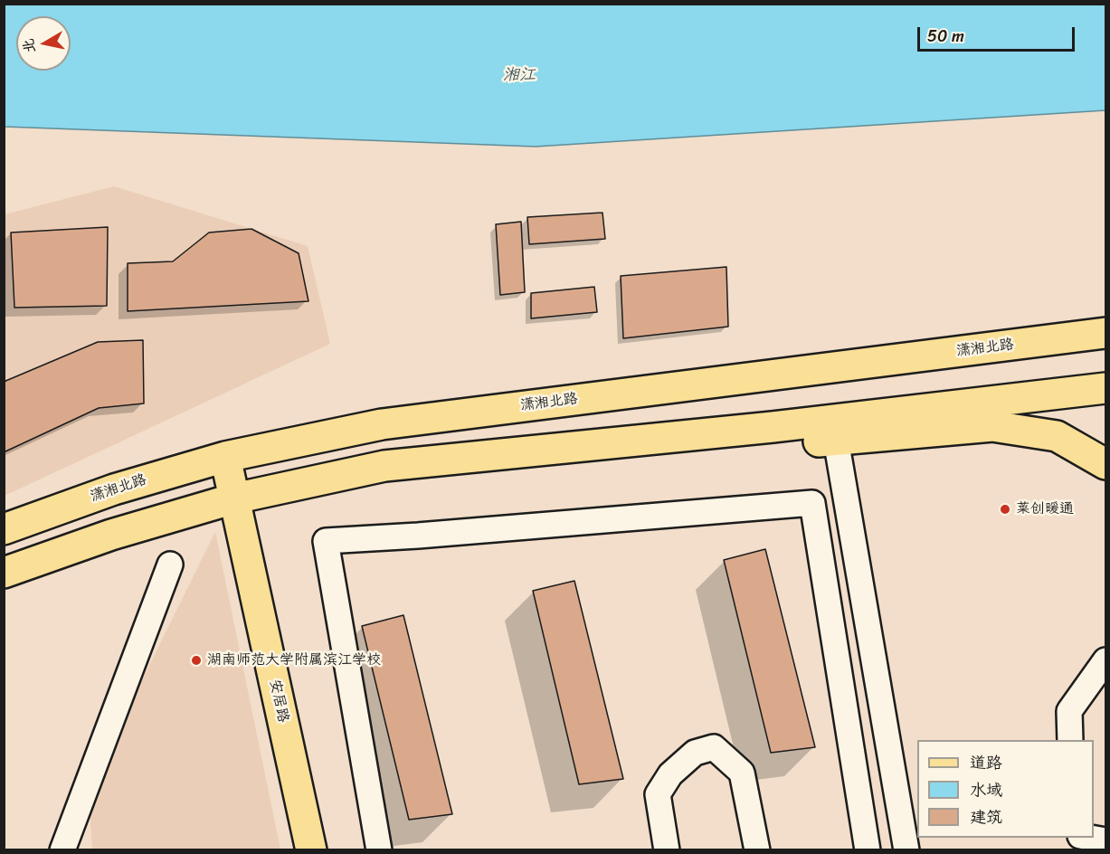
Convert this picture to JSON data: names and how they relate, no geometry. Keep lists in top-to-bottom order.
{
  "streets": {
    "main road": ["潇湘北路", "安居路"]
  },
  "crossings": [
    ["潇湘北路", "安居路"]
  ],
  "water": ["湘江"],
  "places": ["莱创暖通", "湖南师范大学附属滨江学校"],
  "legend": ["道路", "水域", "建筑"],
  "scale_bar": "50 m",
  "north": "left"
}
